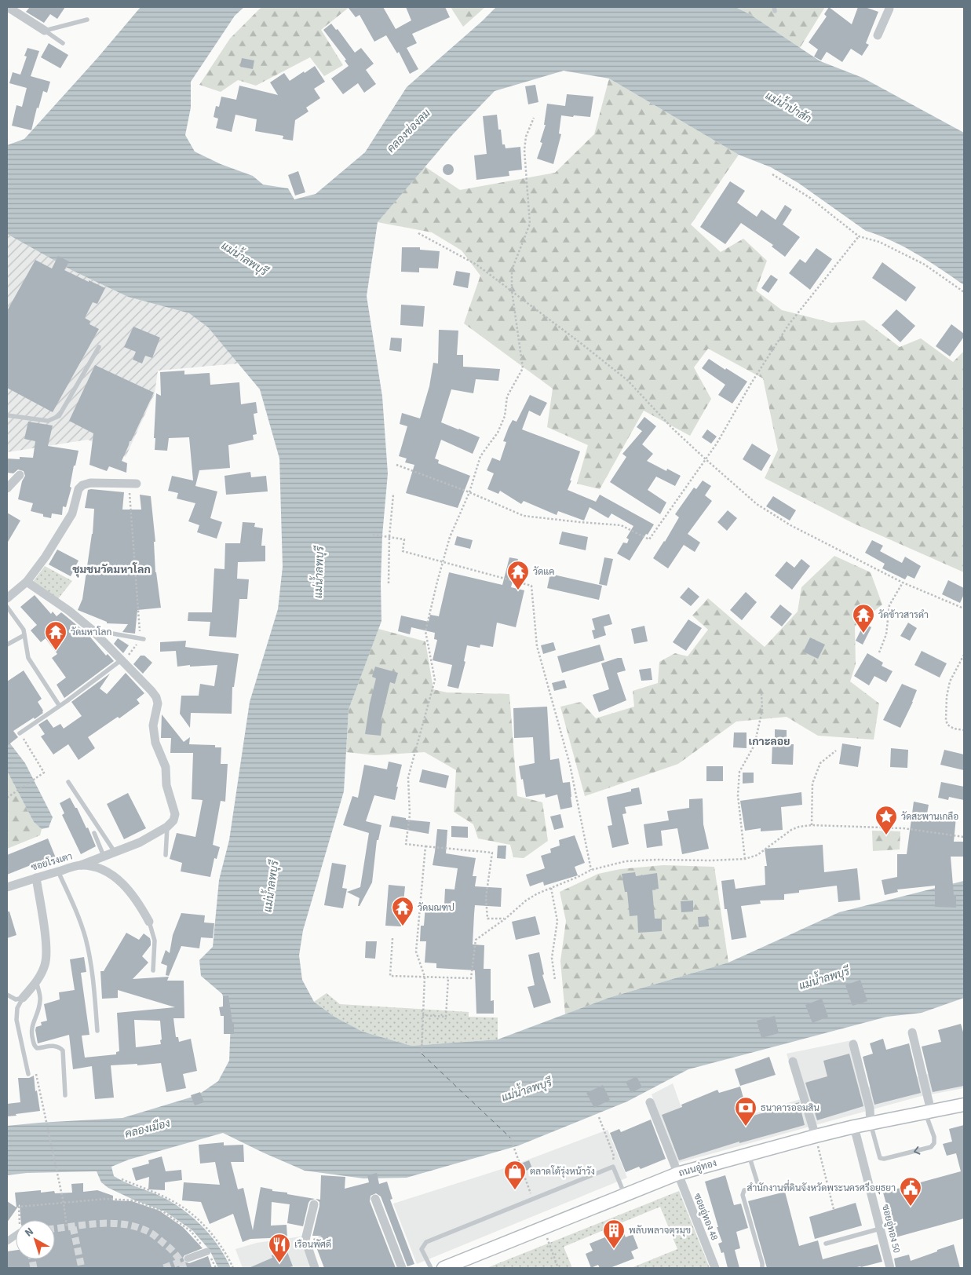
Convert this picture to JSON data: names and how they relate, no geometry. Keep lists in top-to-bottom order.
{
  "streets": {
    "main road": ["ถนนอู่ทอง"],
    "street": ["ซอยโรงเตา", "ซอยอู่ทอง 48", "ซอยอู่ทอง 50"]
  },
  "crossings": [
    ["ถนนอู่ทอง", "ซอยอู่ทอง 48"],
    ["ถนนอู่ทอง", "ซอยอู่ทอง 50"]
  ],
  "districts": ["ชุมชนวัดมหาโลก", "เกาะลอย"],
  "water": [
    "แม่น้ำป่าสัก",
    "คลองช่องลม",
    "แม่น้ำลพบุรี",
    "คลองเมือง"
  ],
  "places": {
    "temple": [
      "วัดแค",
      "วัดข้าวสารดำ",
      "วัดมหาโลก",
      "วัดมณฑป"
    ],
    "place": ["วัดสะพานเกลือ"],
    "bank": ["ธนาคารออมสิน"],
    "shop": ["ตลาดโต้รุ่งหน้าวัง"],
    "public building": ["สำนักงานที่ดินจังหวัดพระนครศรีอยุธยา"],
    "building": ["พลับพลาจตุรมุข"],
    "restaurant": ["เรือนพัศดี"]
  },
  "north": "top left"
}
